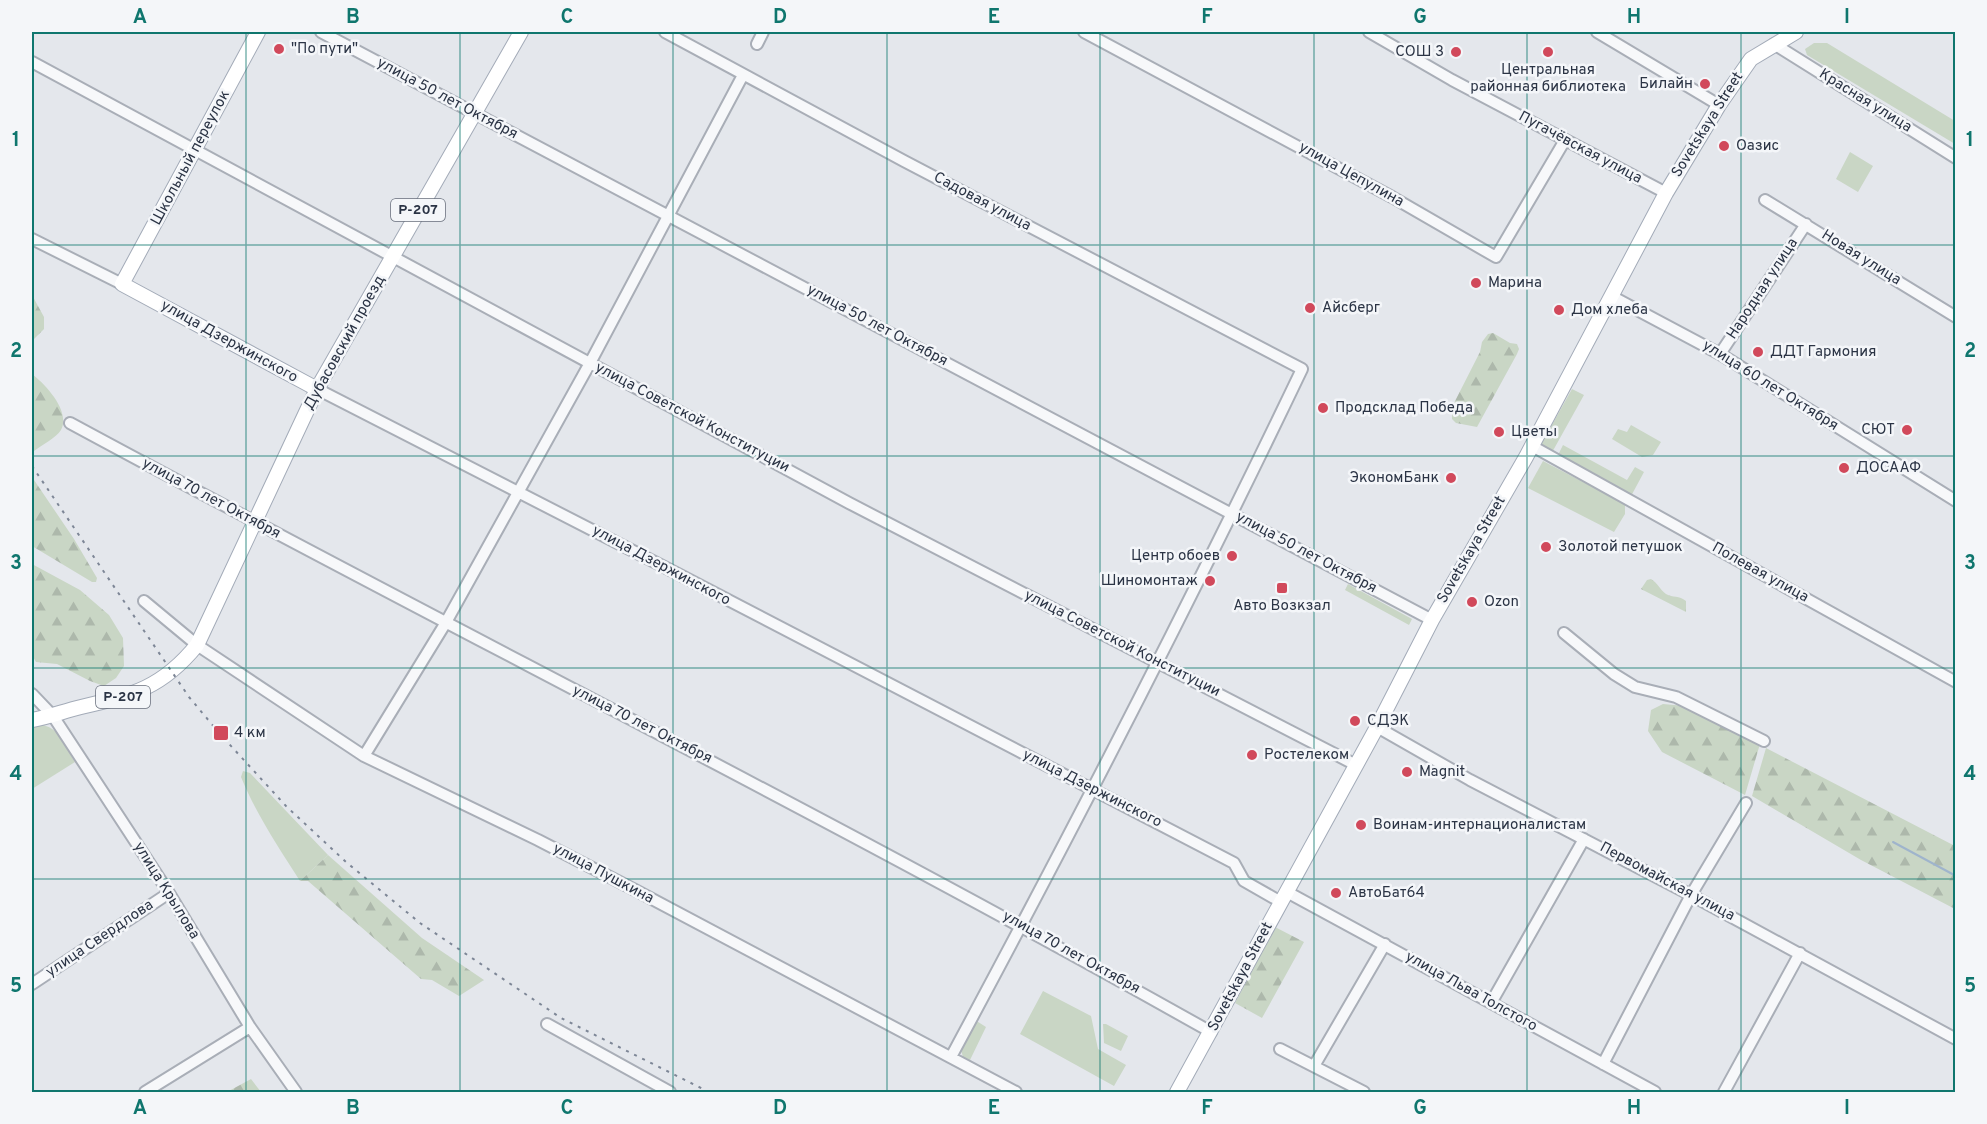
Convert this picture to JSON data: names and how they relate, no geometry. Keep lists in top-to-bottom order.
{
  "streets": {
    "main road": [
      "Sovetskaya Street",
      "Школьный переулок",
      "Р-207",
      "улица Дзержинского",
      "Дубасовский проезд"
    ],
    "street": [
      "улица 50 лет Октября",
      "Красная улица",
      "Пугачёвская улица",
      "улица Цепулина",
      "Садовая улица",
      "Новая улица",
      "Народная улица",
      "улица 60 лет Октября",
      "улица Советской Конституции",
      "улица 70 лет Октября",
      "Полевая улица",
      "улица Пушкина",
      "Первомайская улица",
      "улица Крылова",
      "улица Свердлова",
      "улица Льва Толстого"
    ]
  },
  "crossings": [
    ["улица 50 лет Октября", "Sovetskaya Street"],
    ["улица 50 лет Октября", "Садовая улица"],
    ["улица 50 лет Октября", "Дубасовский проезд"],
    ["Красная улица", "Sovetskaya Street"],
    ["Sovetskaya Street", "Пугачёвская улица"],
    ["Sovetskaya Street", "улица Дзержинского"],
    ["Sovetskaya Street", "улица 60 лет Октября"],
    ["Sovetskaya Street", "улица Советской Конституции"],
    ["Sovetskaya Street", "улица 70 лет Октября"],
    ["Sovetskaya Street", "Полевая улица"],
    ["Sovetskaya Street", "Первомайская улица"],
    ["Sovetskaya Street", "улица Льва Толстого"],
    ["Пугачёвская улица", "улица Цепулина"],
    ["Школьный переулок", "улица Дзержинского"],
    ["Школьный переулок", "улица Советской Конституции"],
    ["Р-207", "Дубасовский проезд"],
    ["Р-207", "улица Крылова"],
    ["Новая улица", "Народная улица"],
    ["Народная улица", "улица 60 лет Октября"],
    ["улица Дзержинского", "Дубасовский проезд"],
    ["улица Дзержинского", "улица Льва Толстого"],
    ["Дубасовский проезд", "улица Советской Конституции"],
    ["Дубасовский проезд", "улица 70 лет Октября"],
    ["Дубасовский проезд", "улица Пушкина"],
    ["Дубасовский проезд", "улица Крылова"],
    ["улица Крылова", "улица Свердлова"]
  ],
  "places": {
    "other": [
      "\"По пути\"",
      "СОШ 3",
      "Центральная районная библиотека",
      "Билайн",
      "Оазис",
      "Марина",
      "Айсберг",
      "Дом хлеба",
      "ДДТ Гармония",
      "Продсклад Победа",
      "СЮТ",
      "Цветы",
      "ДОСААФ",
      "ЭкономБанк",
      "Золотой петушок",
      "Центр обоев",
      "Шиномонтаж",
      "Ozon",
      "СДЭК",
      "Ростелеком",
      "Magnit",
      "Воинам-интернационалистам",
      "АвтоБат64"
    ],
    "transit": ["Авто Возкзал", "4 км"]
  },
  "grid": {
    "columns": [
      "A",
      "B",
      "C",
      "D",
      "E",
      "F",
      "G",
      "H",
      "I"
    ],
    "rows": [
      "1",
      "2",
      "3",
      "4",
      "5"
    ]
  }
}
